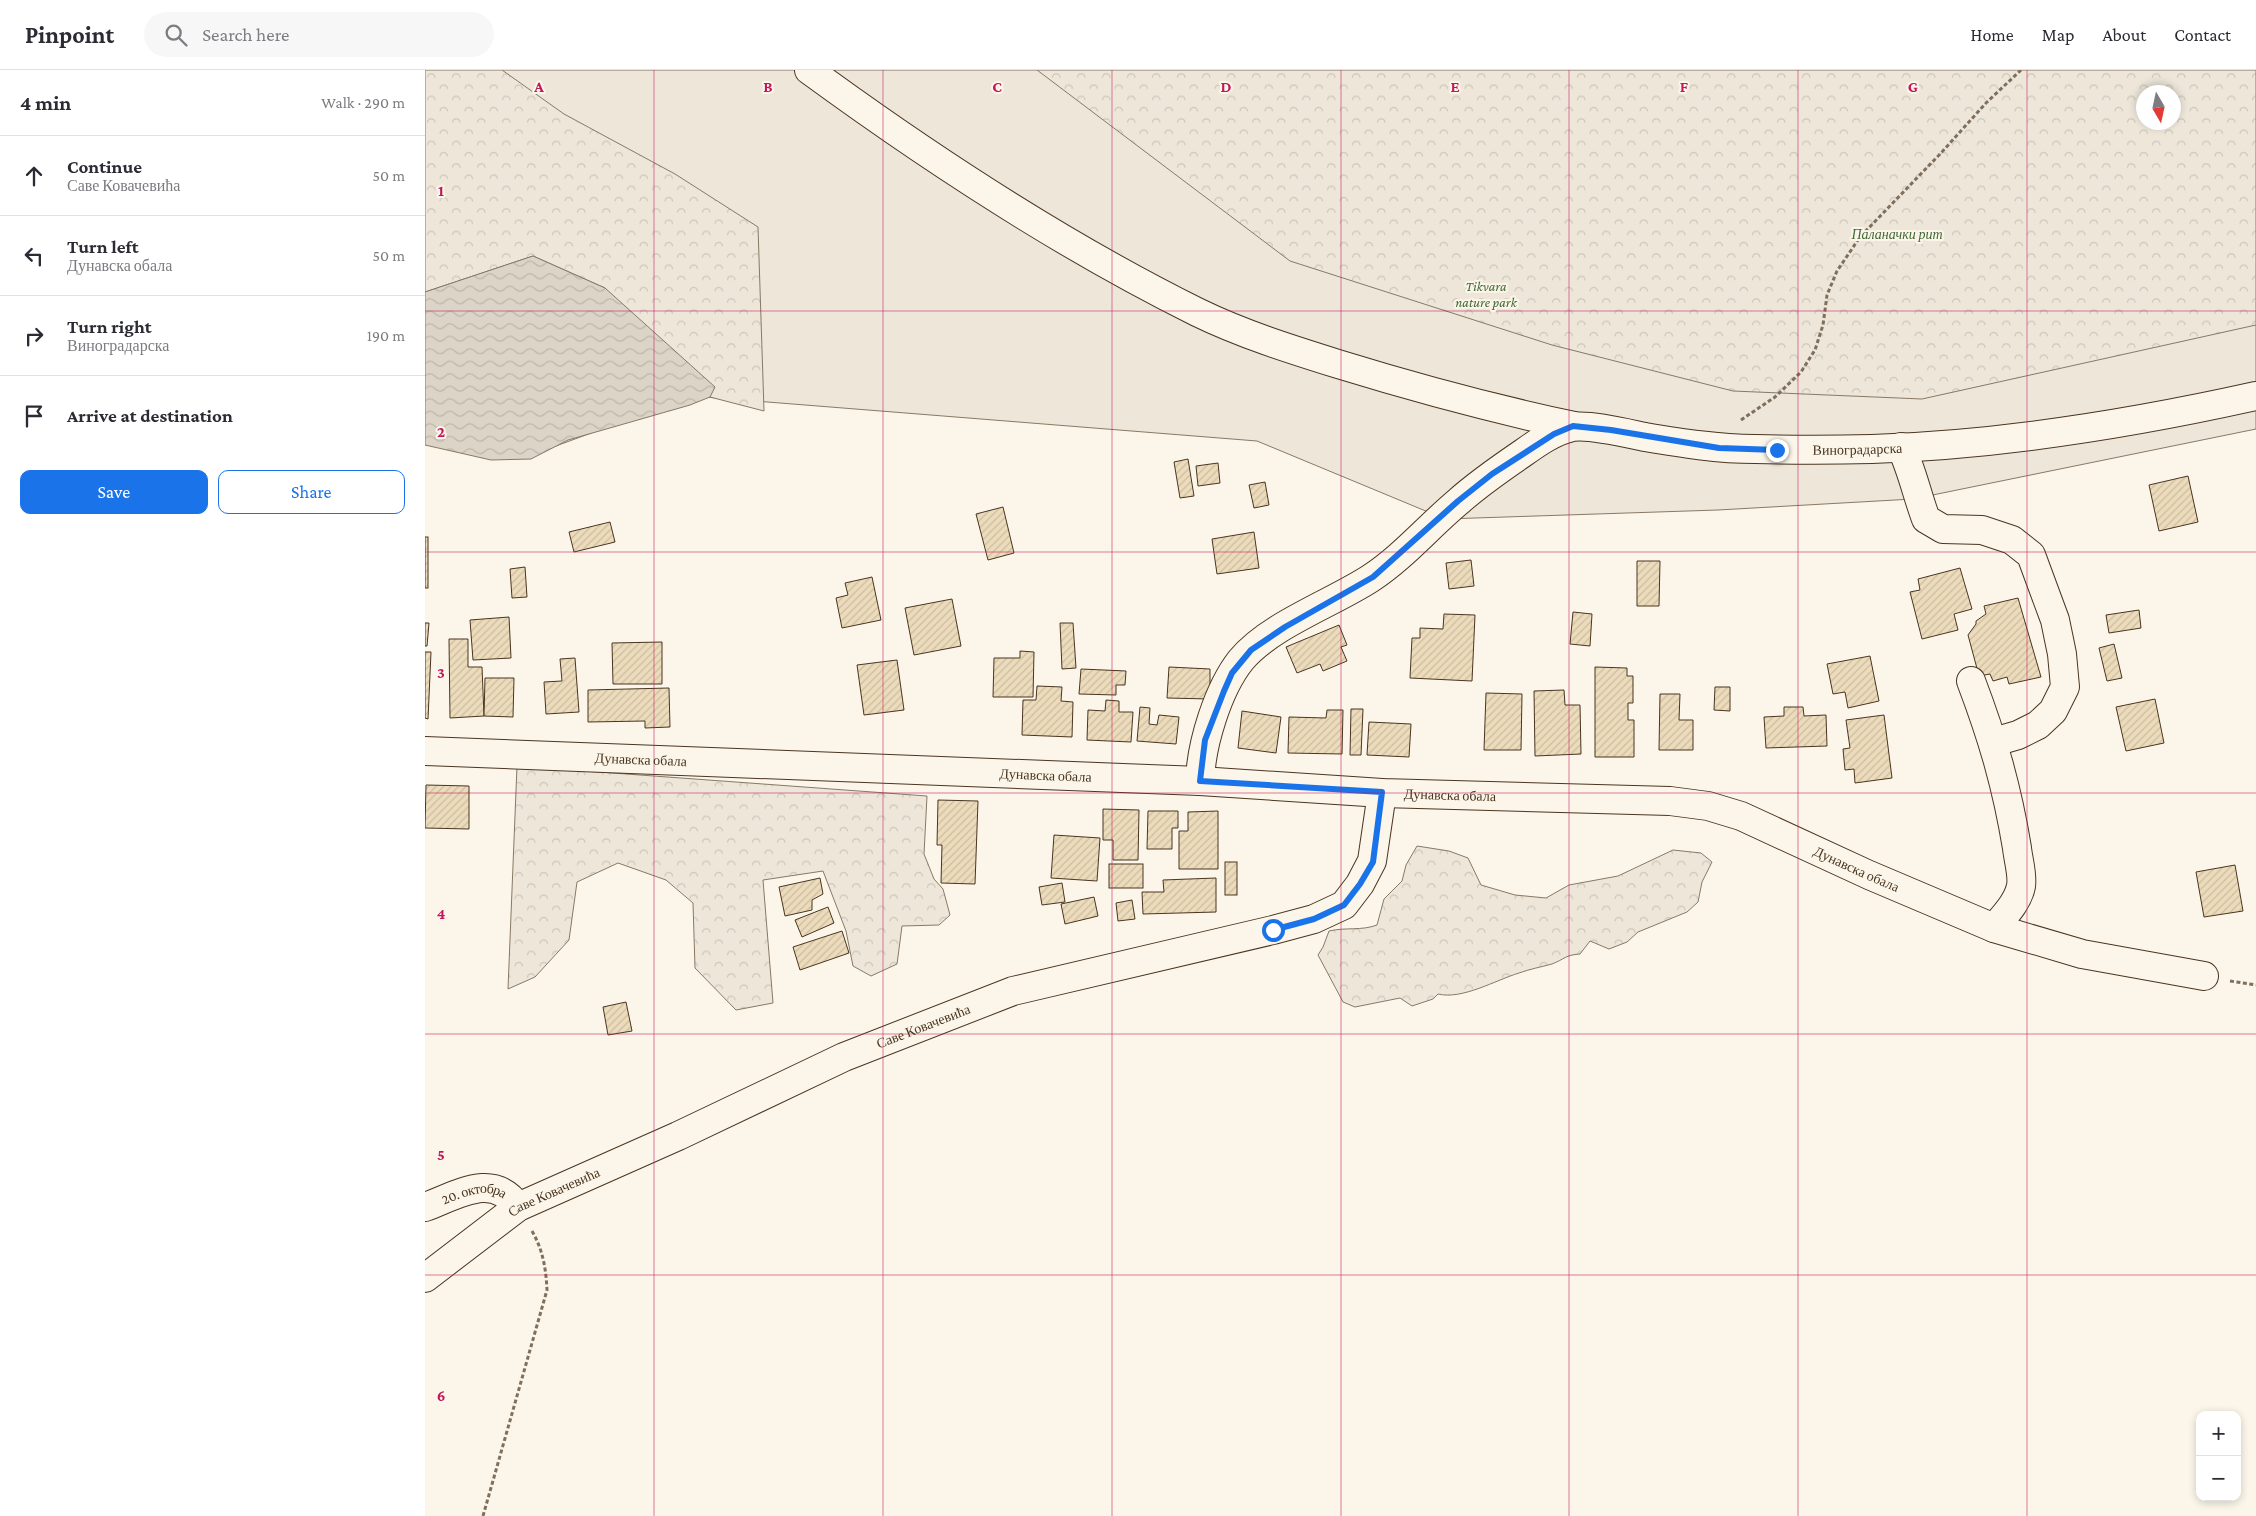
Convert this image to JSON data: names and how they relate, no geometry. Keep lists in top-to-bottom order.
{
  "streets": {
    "street": [
      "Виноградарска",
      "Дунавска обала",
      "Саве Ковачевића",
      "20. октобра"
    ]
  },
  "crossings": [
    ["Дунавска обала", "Саве Ковачевића"],
    ["Саве Ковачевића", "20. октобра"]
  ],
  "parks": ["Паланачки рит", "Tikvara nature park"],
  "north": "bottom",
  "page": {
    "header": "Pinpoint",
    "search": "Search here",
    "nav": [
      "Home",
      "Map",
      "About",
      "Contact"
    ],
    "heading": ["4 min", "Walk · 290 m"],
    "list": [
      ["Continue", "Саве Ковачевића", "50 m"],
      ["Turn left", "Дунавска обала", "50 m"],
      ["Turn right", "Виноградарска", "190 m"],
      "Arrive at destination"
    ],
    "buttons": ["Save", "Share"],
    "map_buttons": ["+", "−"]
  },
  "grid": {
    "columns": [
      "A",
      "B",
      "C",
      "D",
      "E",
      "F",
      "G"
    ],
    "rows": [
      "1",
      "2",
      "3",
      "4",
      "5",
      "6"
    ]
  }
}
